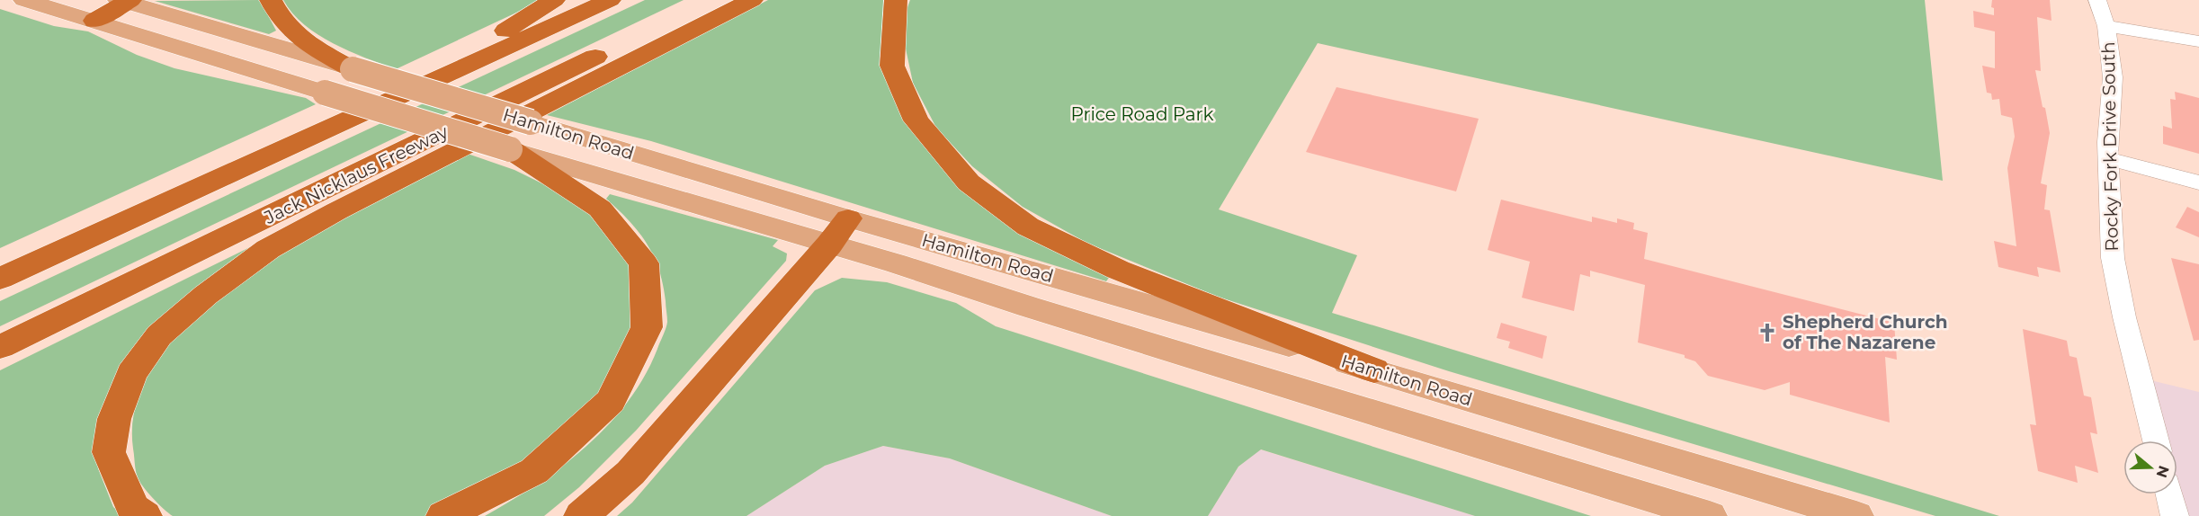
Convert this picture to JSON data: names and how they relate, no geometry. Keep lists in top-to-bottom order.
{
  "streets": {
    "highway": ["Jack Nicklaus Freeway"],
    "main road": ["Hamilton Road"],
    "street": ["Rocky Fork Drive South"]
  },
  "parks": ["Price Road Park"],
  "places": {
    "church": ["Shepherd Church of The Nazarene"]
  },
  "north": "right"
}
